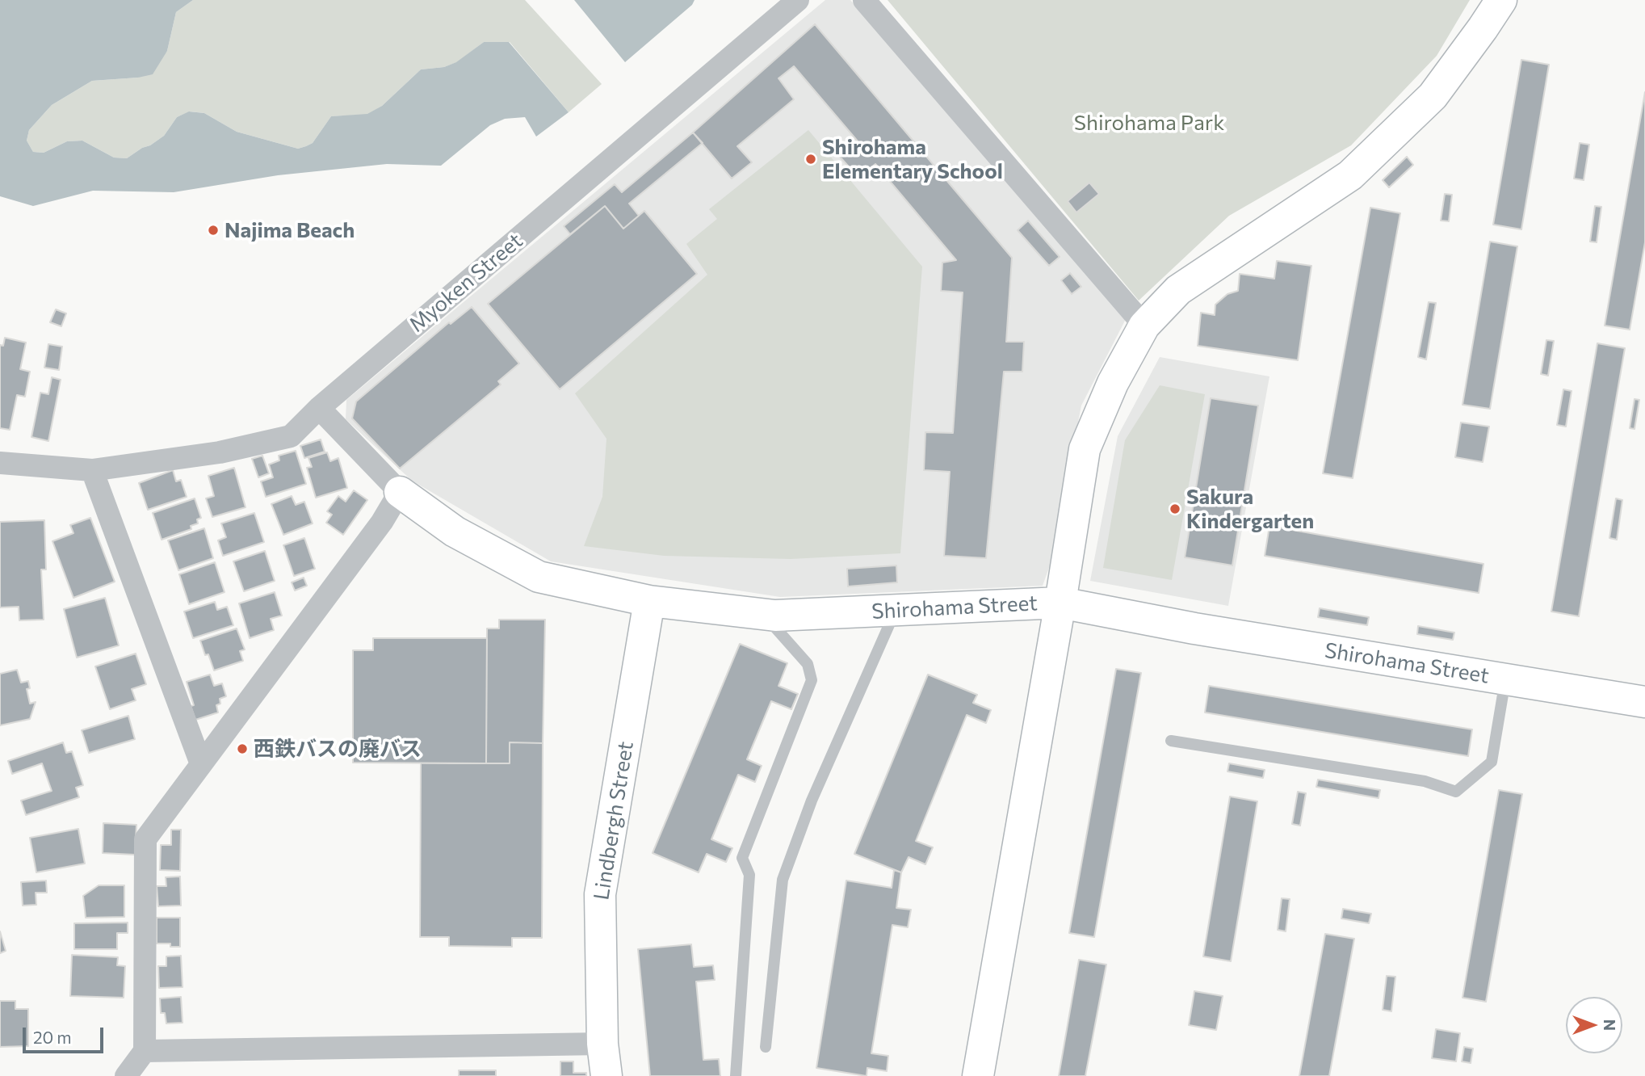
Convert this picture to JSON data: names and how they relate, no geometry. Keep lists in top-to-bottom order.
{
  "streets": {
    "street": ["Myoken Street", "Shirohama Street", "Lindbergh Street"]
  },
  "crossings": [
    ["Myoken Street", "Shirohama Street"],
    ["Shirohama Street", "Lindbergh Street"]
  ],
  "parks": ["Shirohama Park"],
  "places": [
    "Shirohama Elementary School",
    "Najima Beach",
    "Sakura Kindergarten",
    "西鉄バスの廃バス"
  ],
  "scale_bar": "20 m",
  "north": "right"
}
